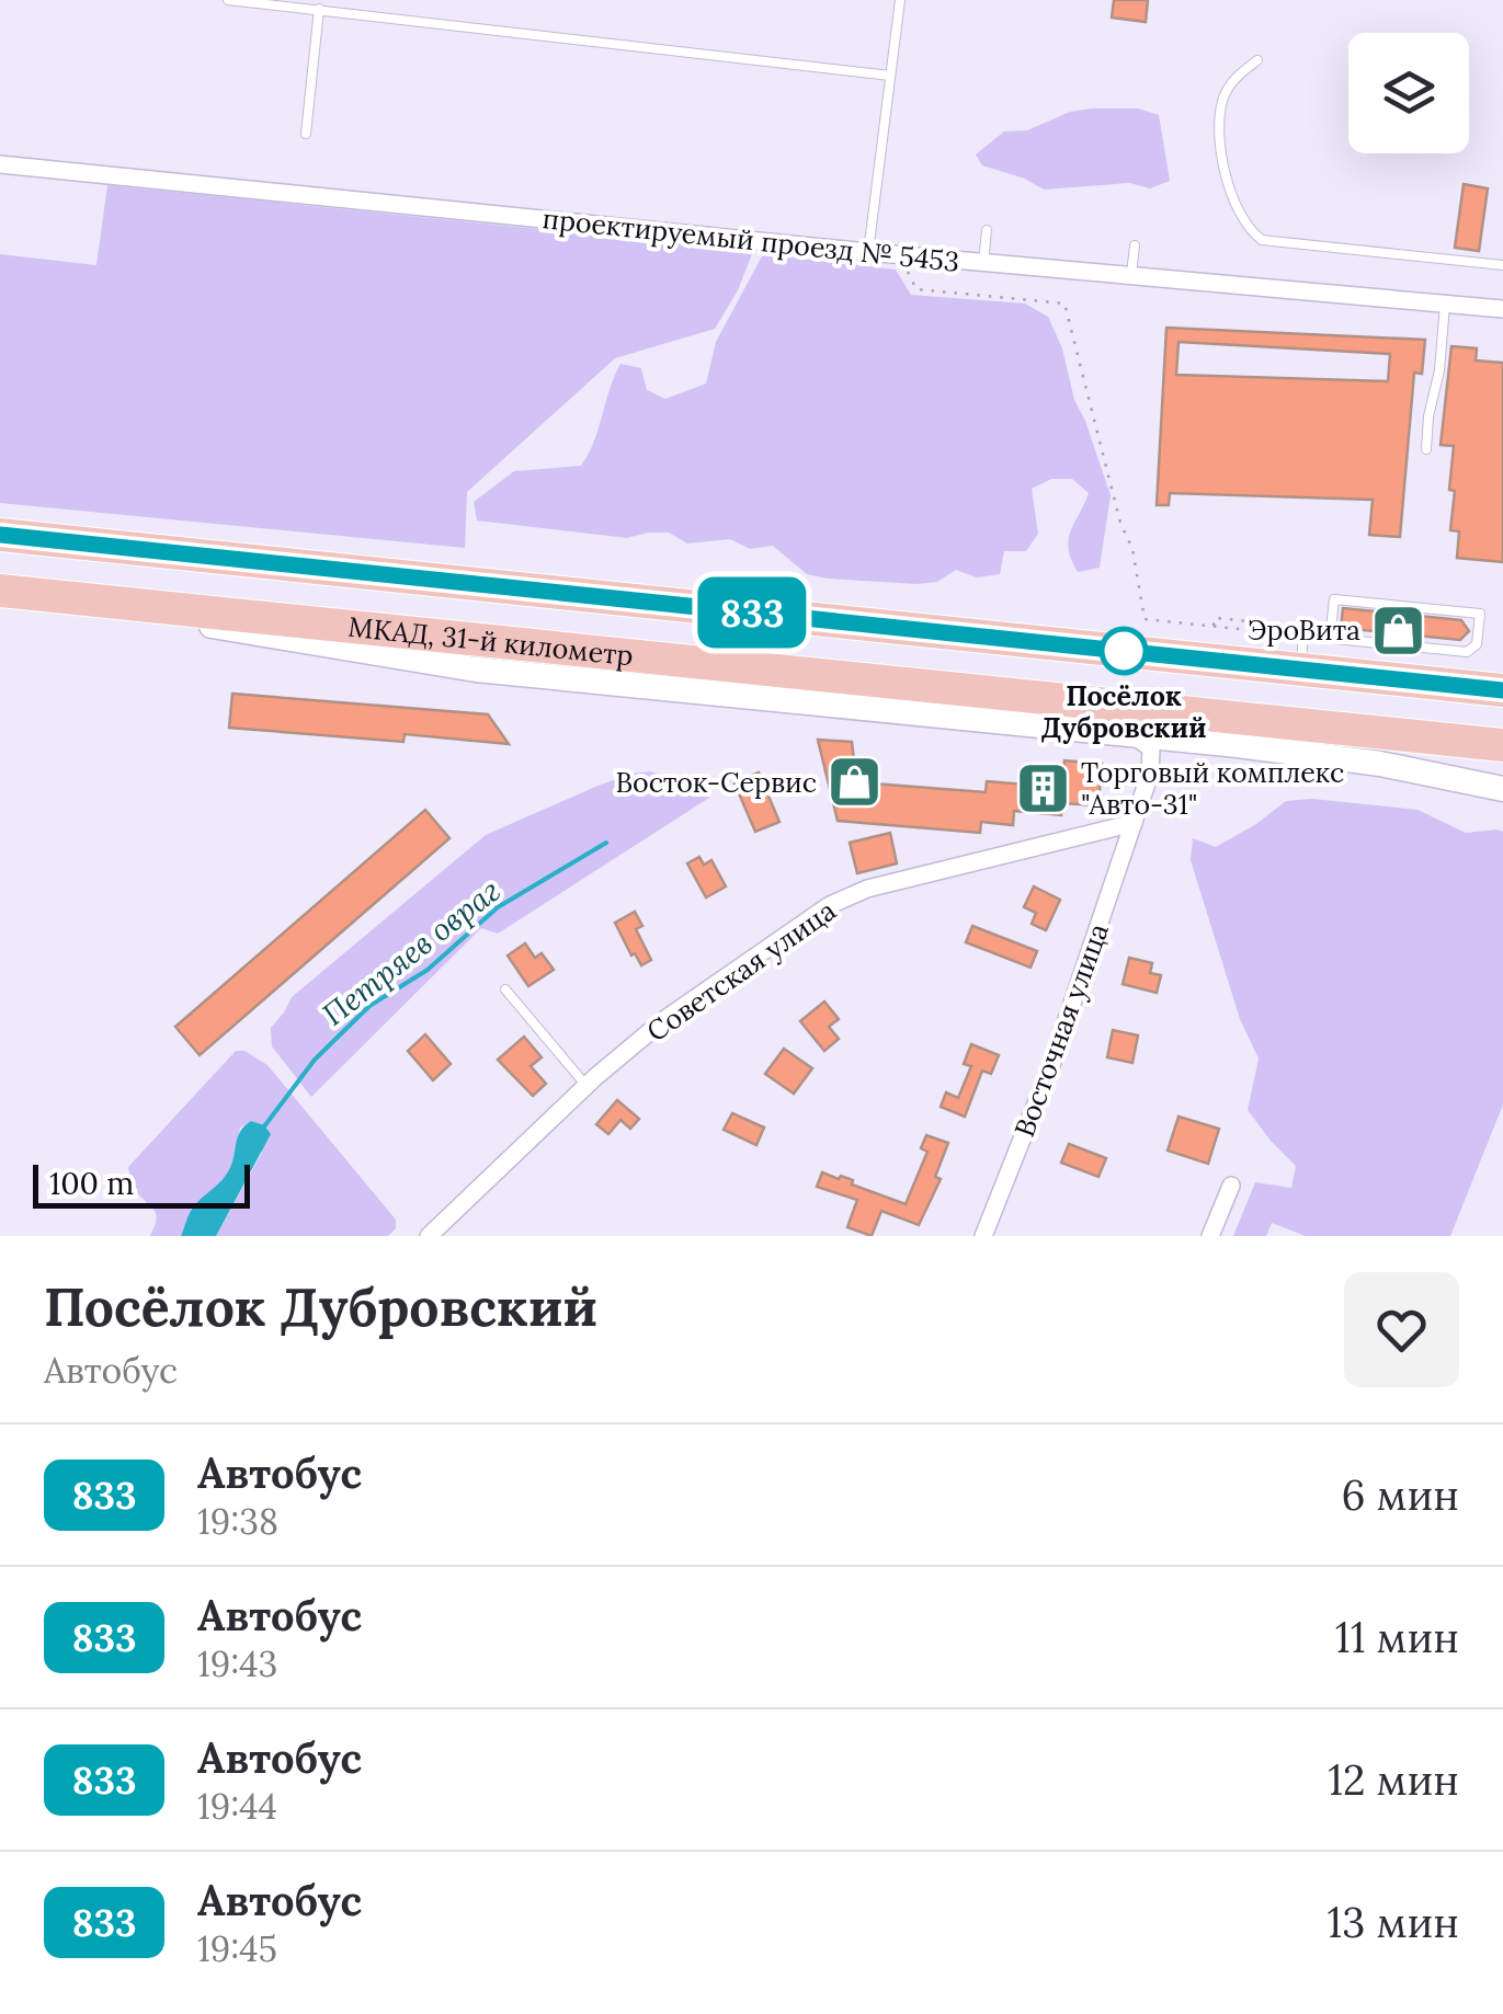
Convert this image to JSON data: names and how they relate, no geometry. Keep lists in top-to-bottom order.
{
  "streets": {
    "highway": ["МКАД, 31-й километр"],
    "street": ["проектируемый проезд № 5453", "Советская улица", "Восточная улица"]
  },
  "crossings": [
    ["Советская улица", "Восточная улица"]
  ],
  "water": ["Петряев овраг"],
  "places": {
    "shop": ["ЭроВита", "Восток-Сервис"],
    "other": ["Посёлок Дубровский"],
    "building": ["Торговый комплекс \"Авто-31\""]
  },
  "lines": ["bus line 833"],
  "scale_bar": "100 m",
  "page": {
    "on_map": "833",
    "scale": "100 m",
    "heading": ["Посёлок Дубровский", "Автобус"],
    "list": [
      {
        "mark": "833",
        "name": "Автобус",
        "note": "19:38",
        "value": "6 мин"
      },
      {
        "mark": "833",
        "name": "Автобус",
        "note": "19:43",
        "value": "11 мин"
      },
      {
        "mark": "833",
        "name": "Автобус",
        "note": "19:44",
        "value": "12 мин"
      },
      {
        "mark": "833",
        "name": "Автобус",
        "note": "19:45",
        "value": "13 мин"
      }
    ]
  }
}
